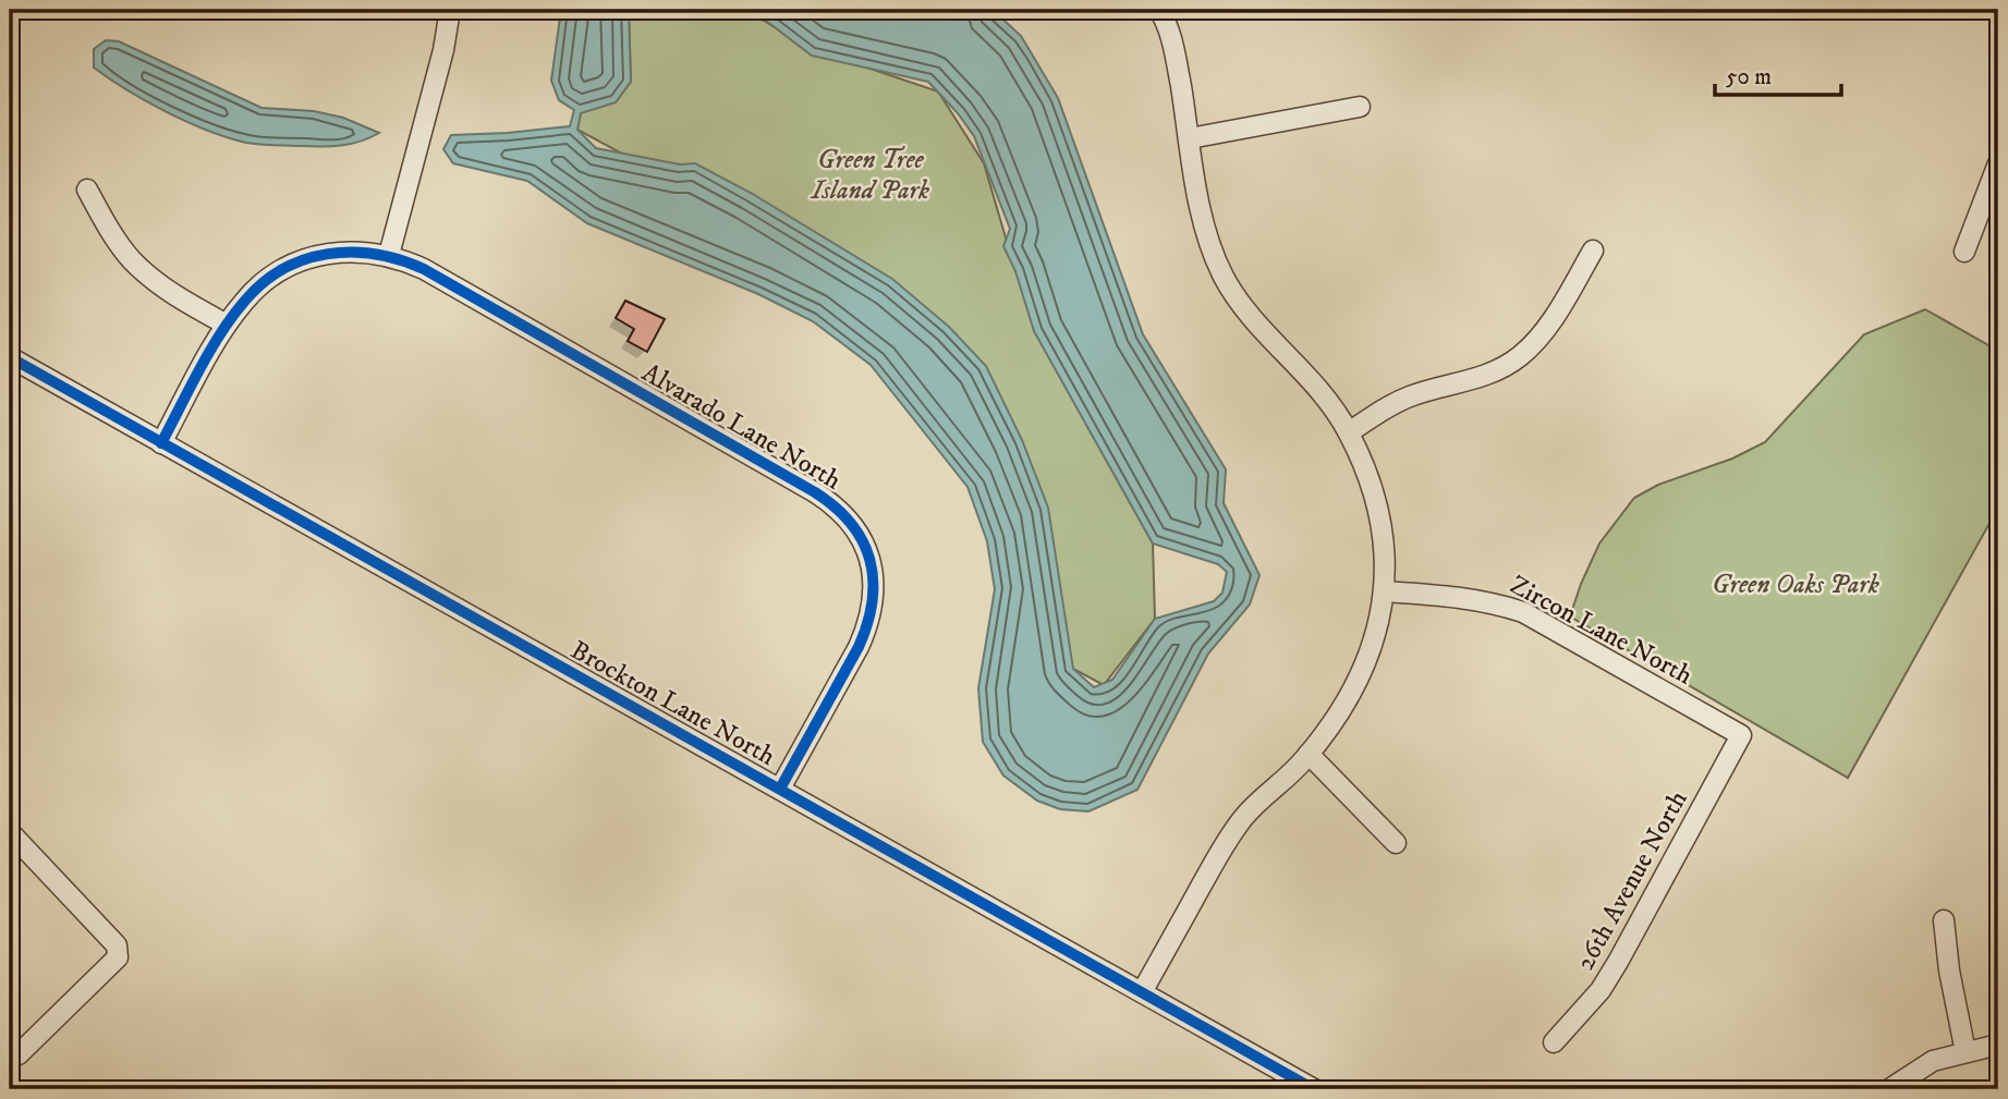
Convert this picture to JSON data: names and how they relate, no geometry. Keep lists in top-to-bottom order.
{
  "streets": {
    "street": [
      "Alvarado Lane North",
      "Zircon Lane North",
      "Brockton Lane North",
      "26th Avenue North"
    ]
  },
  "crossings": [
    ["Alvarado Lane North", "Brockton Lane North"],
    ["Zircon Lane North", "26th Avenue North"]
  ],
  "parks": ["Green Tree Island Park", "Green Oaks Park"],
  "scale_bar": "50 m"
}
